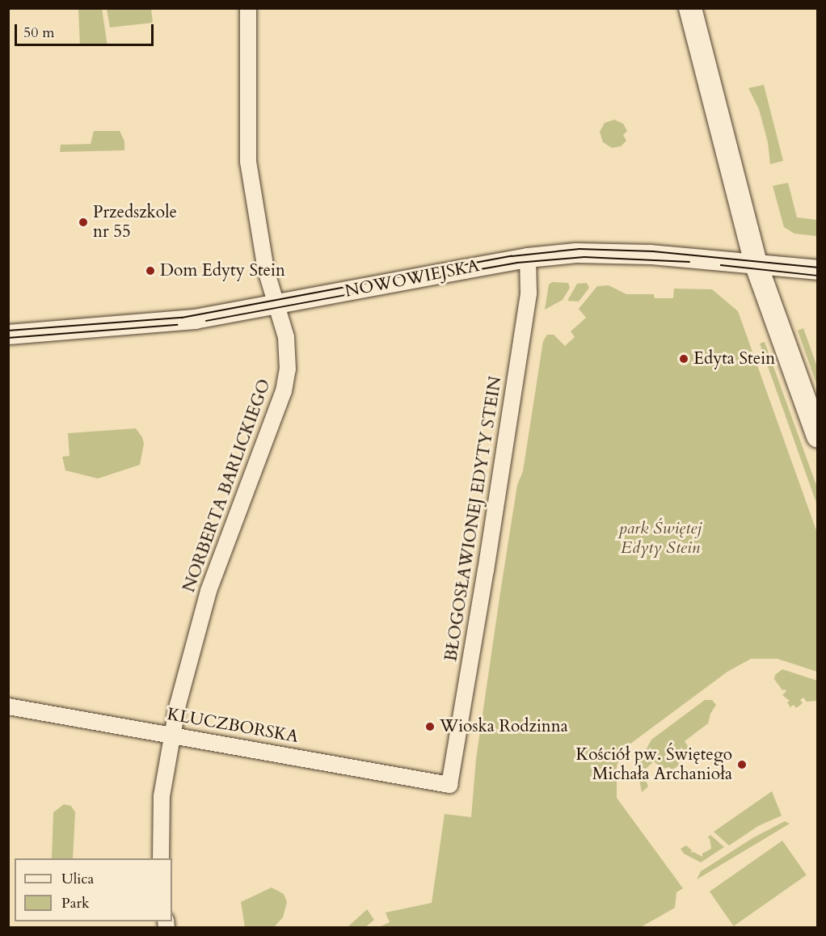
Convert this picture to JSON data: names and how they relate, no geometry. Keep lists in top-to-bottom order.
{
  "streets": {
    "street": [
      "NOWOWIEJSKA",
      "NORBERTA BARLICKIEGO",
      "BŁOGOSŁAWIONEJ EDYTY STEIN",
      "KLUCZBORSKA"
    ]
  },
  "crossings": [
    ["NOWOWIEJSKA", "NORBERTA BARLICKIEGO"],
    ["NOWOWIEJSKA", "BŁOGOSŁAWIONEJ EDYTY STEIN"],
    ["NORBERTA BARLICKIEGO", "KLUCZBORSKA"],
    ["BŁOGOSŁAWIONEJ EDYTY STEIN", "KLUCZBORSKA"]
  ],
  "parks": ["park Świętej Edyty Stein"],
  "places": [
    "Przedszkole nr 55",
    "Dom Edyty Stein",
    "Edyta Stein",
    "Wioska Rodzinna",
    "Kościół pw. Świętego Michała Archanioła"
  ],
  "legend": ["Ulica", "Park"],
  "scale_bar": "50 m"
}
